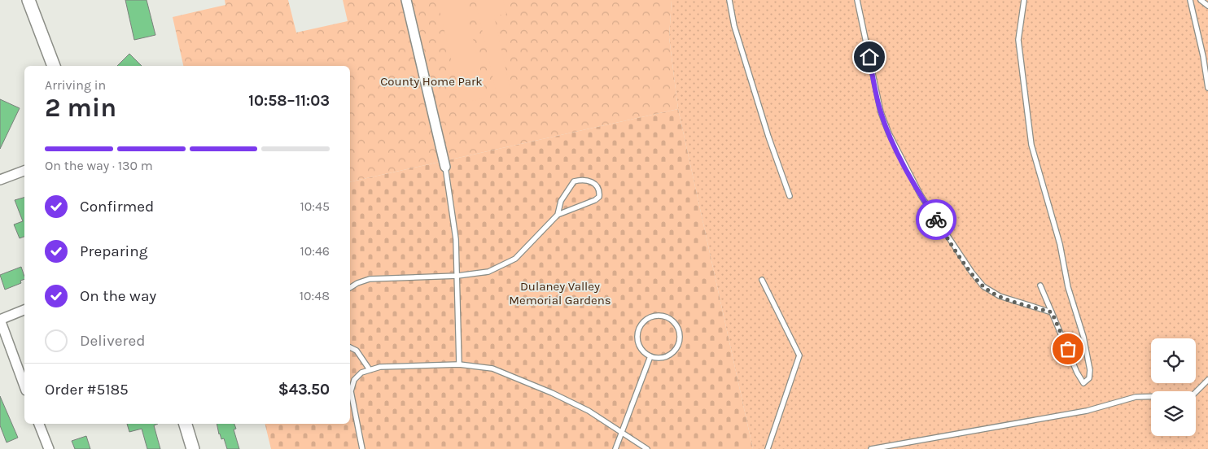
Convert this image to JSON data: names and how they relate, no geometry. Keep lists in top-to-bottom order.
{
  "parks": ["County Home Park", "Dulaney Valley Memorial Gardens"],
  "page": {
    "heading": ["2 min", "Arriving in", "10:58–11:03"],
    "panel": ["Order #5185", "$43.50"],
    "bar": "On the way · 130 m",
    "list": [
      ["Confirmed", "10:45"],
      ["Preparing", "10:46"],
      ["On the way", "10:48"],
      "Delivered"
    ]
  }
}
